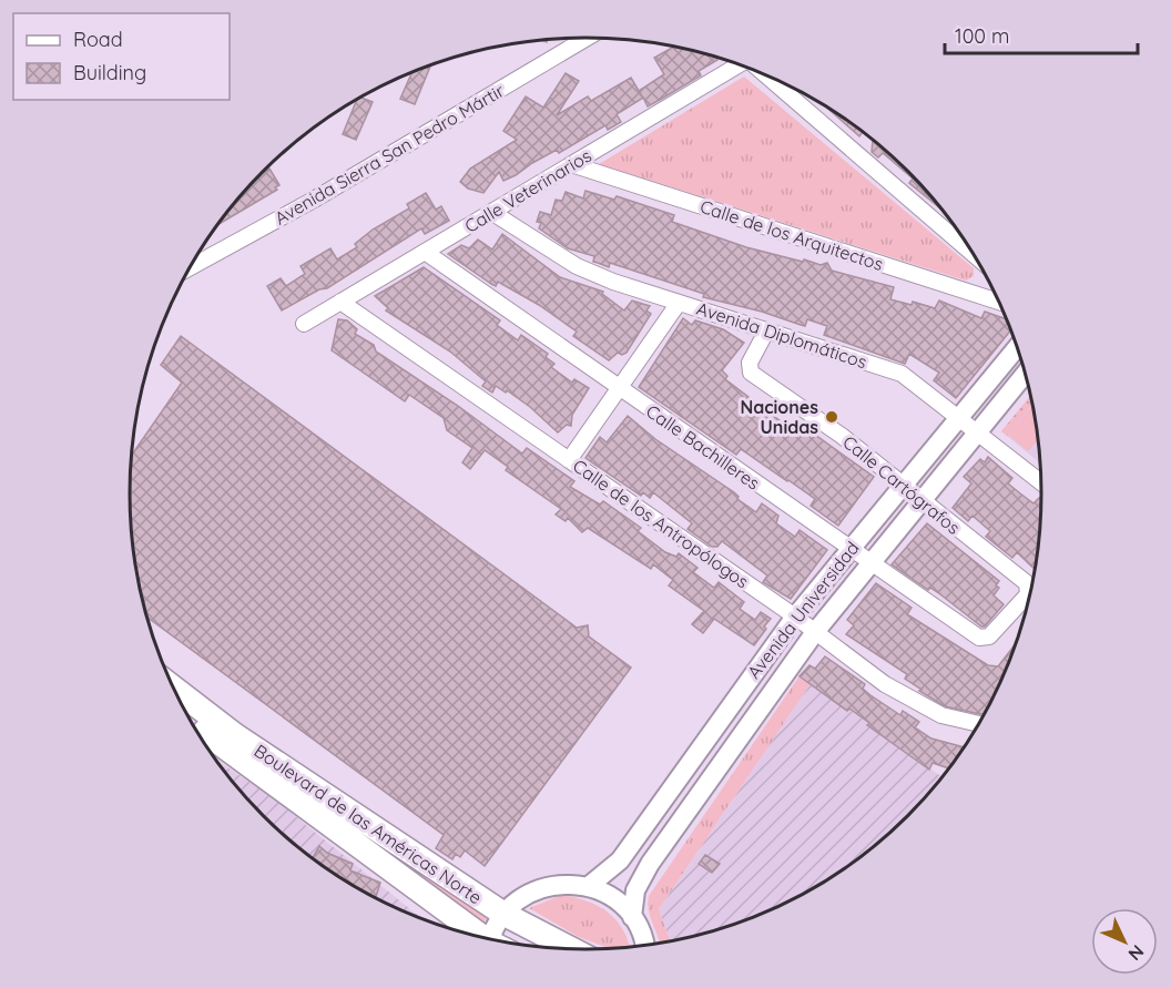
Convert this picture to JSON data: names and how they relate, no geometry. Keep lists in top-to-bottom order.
{
  "streets": {
    "main road": ["Boulevard de las Américas Norte"],
    "street": [
      "Avenida Sierra San Pedro Mártir",
      "Calle Veterinarios",
      "Calle de los Arquitectos",
      "Avenida Diplomáticos",
      "Calle Bachilleres",
      "Calle Cartógrafos",
      "Calle de los Antropólogos",
      "Avenida Universidad"
    ]
  },
  "crossings": [
    ["Calle Veterinarios", "Calle de los Arquitectos"],
    ["Calle Veterinarios", "Avenida Diplomáticos"],
    ["Calle Veterinarios", "Calle Bachilleres"],
    ["Calle Veterinarios", "Calle de los Antropólogos"],
    ["Avenida Diplomáticos", "Calle Cartógrafos"],
    ["Avenida Diplomáticos", "Avenida Universidad"],
    ["Calle Bachilleres", "Calle Cartógrafos"],
    ["Calle Bachilleres", "Avenida Universidad"],
    ["Calle Cartógrafos", "Avenida Universidad"],
    ["Calle de los Antropólogos", "Avenida Universidad"]
  ],
  "places": ["Naciones Unidas"],
  "legend": ["Road", "Building"],
  "scale_bar": "100 m",
  "north": "bottom right"
}
